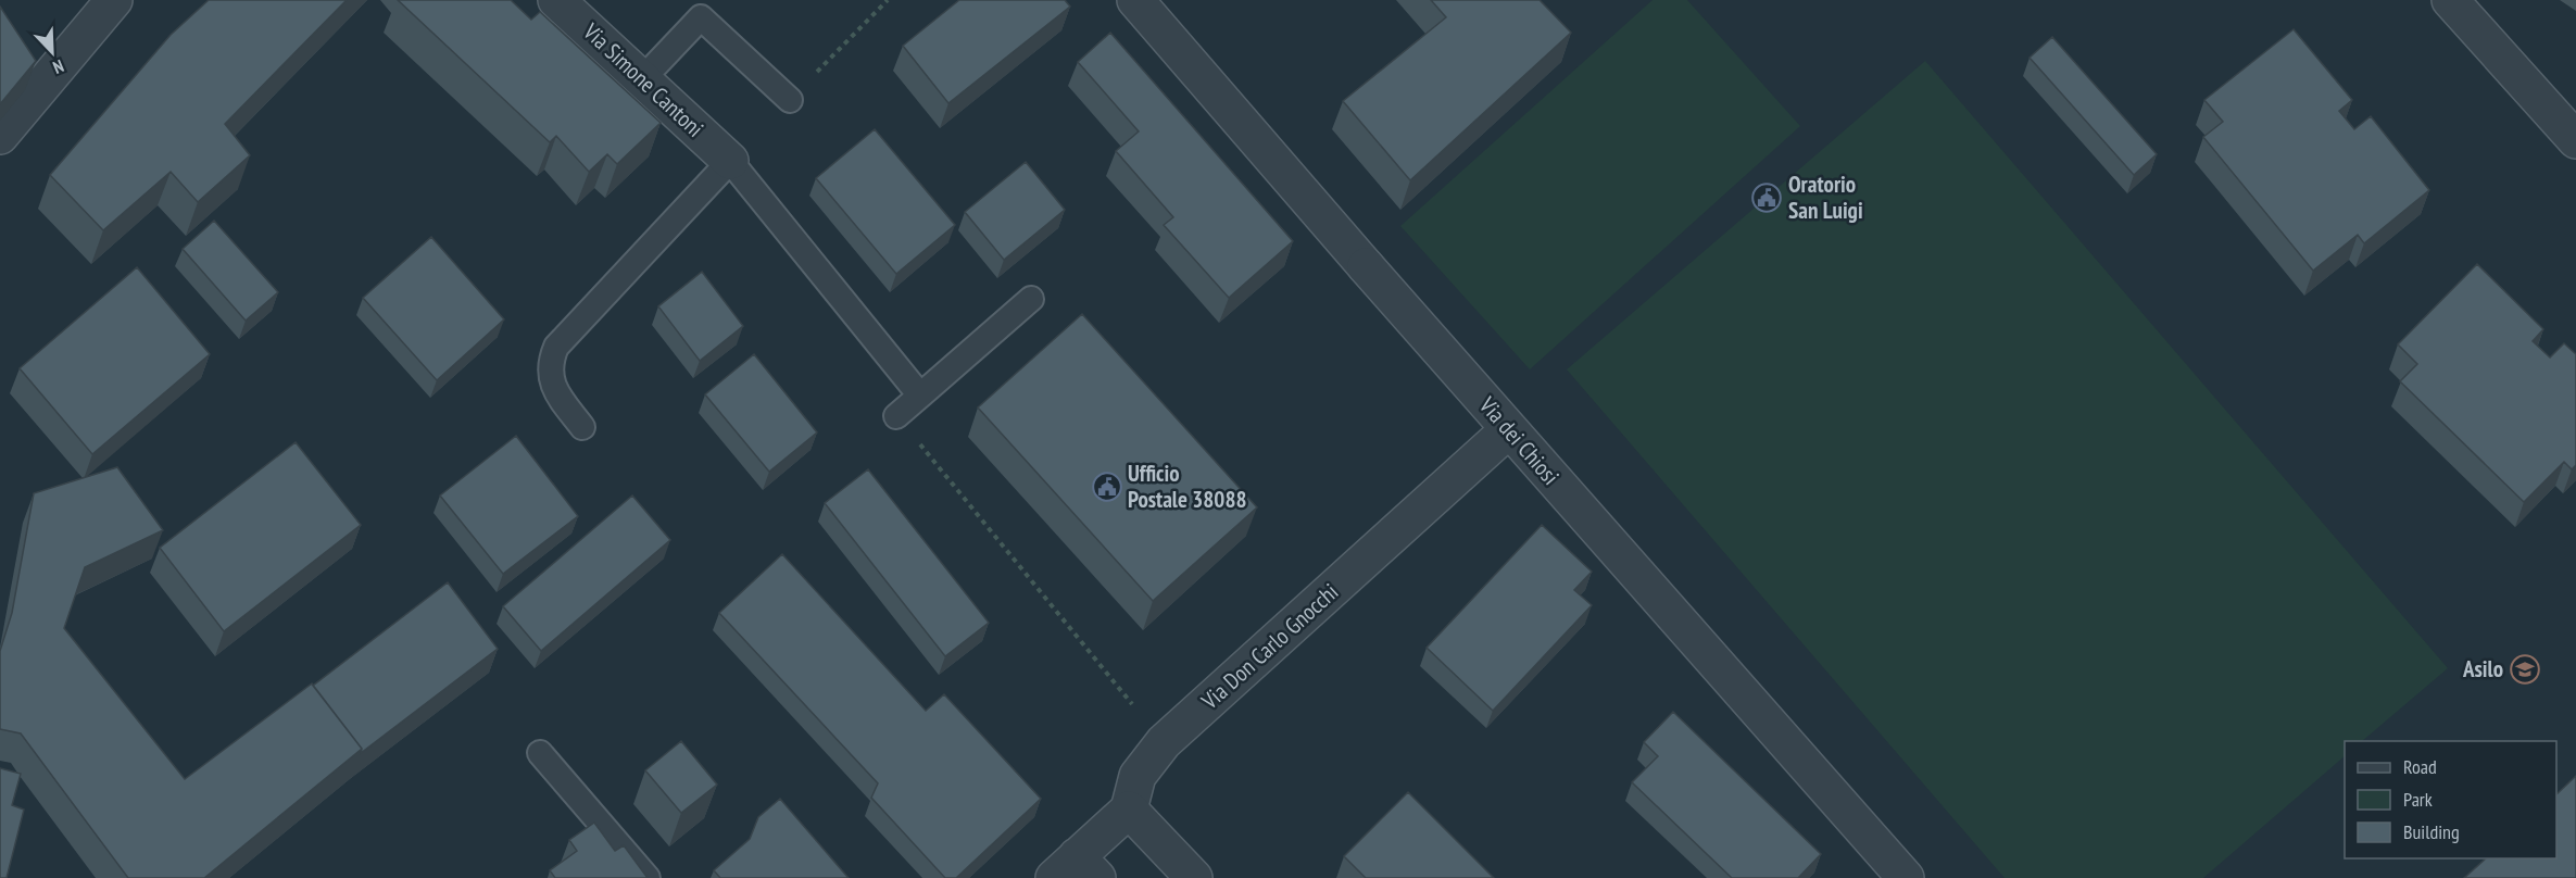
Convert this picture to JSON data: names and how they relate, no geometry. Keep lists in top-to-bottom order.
{
  "streets": {
    "street": ["Via Simone Cantoni", "Via dei Chiosi", "Via Don Carlo Gnocchi"]
  },
  "crossings": [
    ["Via dei Chiosi", "Via Don Carlo Gnocchi"]
  ],
  "places": {
    "public building": ["Oratorio San Luigi", "Ufficio Postale 38088"],
    "school or university": ["Asilo"]
  },
  "legend": ["Road", "Park", "Building"],
  "north": "bottom right"
}
